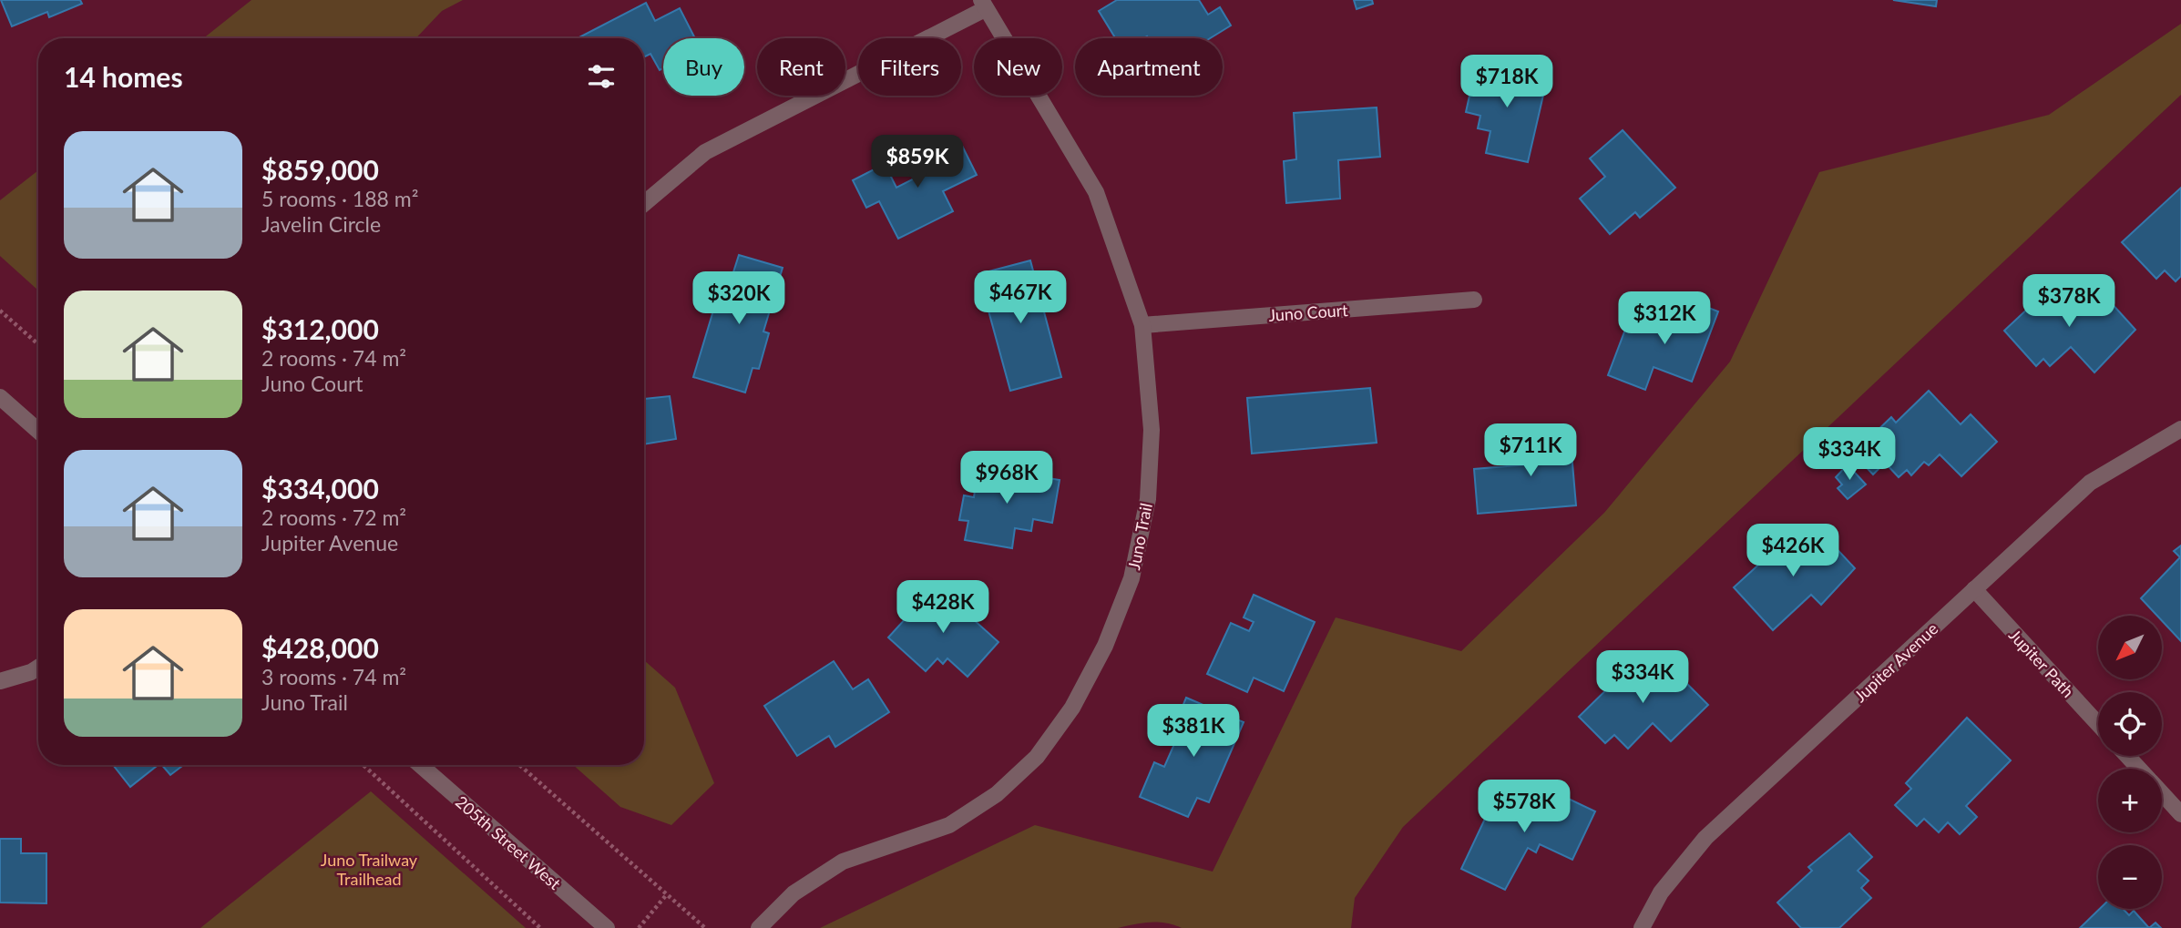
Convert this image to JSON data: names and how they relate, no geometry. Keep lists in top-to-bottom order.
{
  "streets": {
    "street": [
      "Juno Court",
      "Juno Trail",
      "Jupiter Avenue",
      "Jupiter Path",
      "205th Street West"
    ]
  },
  "crossings": [
    ["Juno Court", "Juno Trail"],
    ["Jupiter Avenue", "Jupiter Path"]
  ],
  "parks": ["Juno Trailway Trailhead"],
  "north": "bottom left",
  "page": {
    "chip": [
      "Buy",
      "Rent",
      "Filters",
      "New",
      "Apartment"
    ],
    "heading": "14 homes",
    "price": [
      "$718K",
      "$859K",
      "$467K",
      "$320K",
      "$378K",
      "$312K",
      "$711K",
      "$334K",
      "$968K",
      "$426K",
      "$428K",
      "$334K",
      "$381K",
      "$578K"
    ],
    "list": [
      {
        "name": "$859,000",
        "note": "5 rooms · 188 m² · Javelin Circle"
      },
      {
        "name": "$312,000",
        "note": "2 rooms · 74 m² · Juno Court"
      },
      {
        "name": "$334,000",
        "note": "2 rooms · 72 m² · Jupiter Avenue"
      },
      {
        "name": "$428,000",
        "note": "3 rooms · 74 m² · Juno Trail"
      }
    ],
    "map_buttons": ["+", "−"]
  }
}
